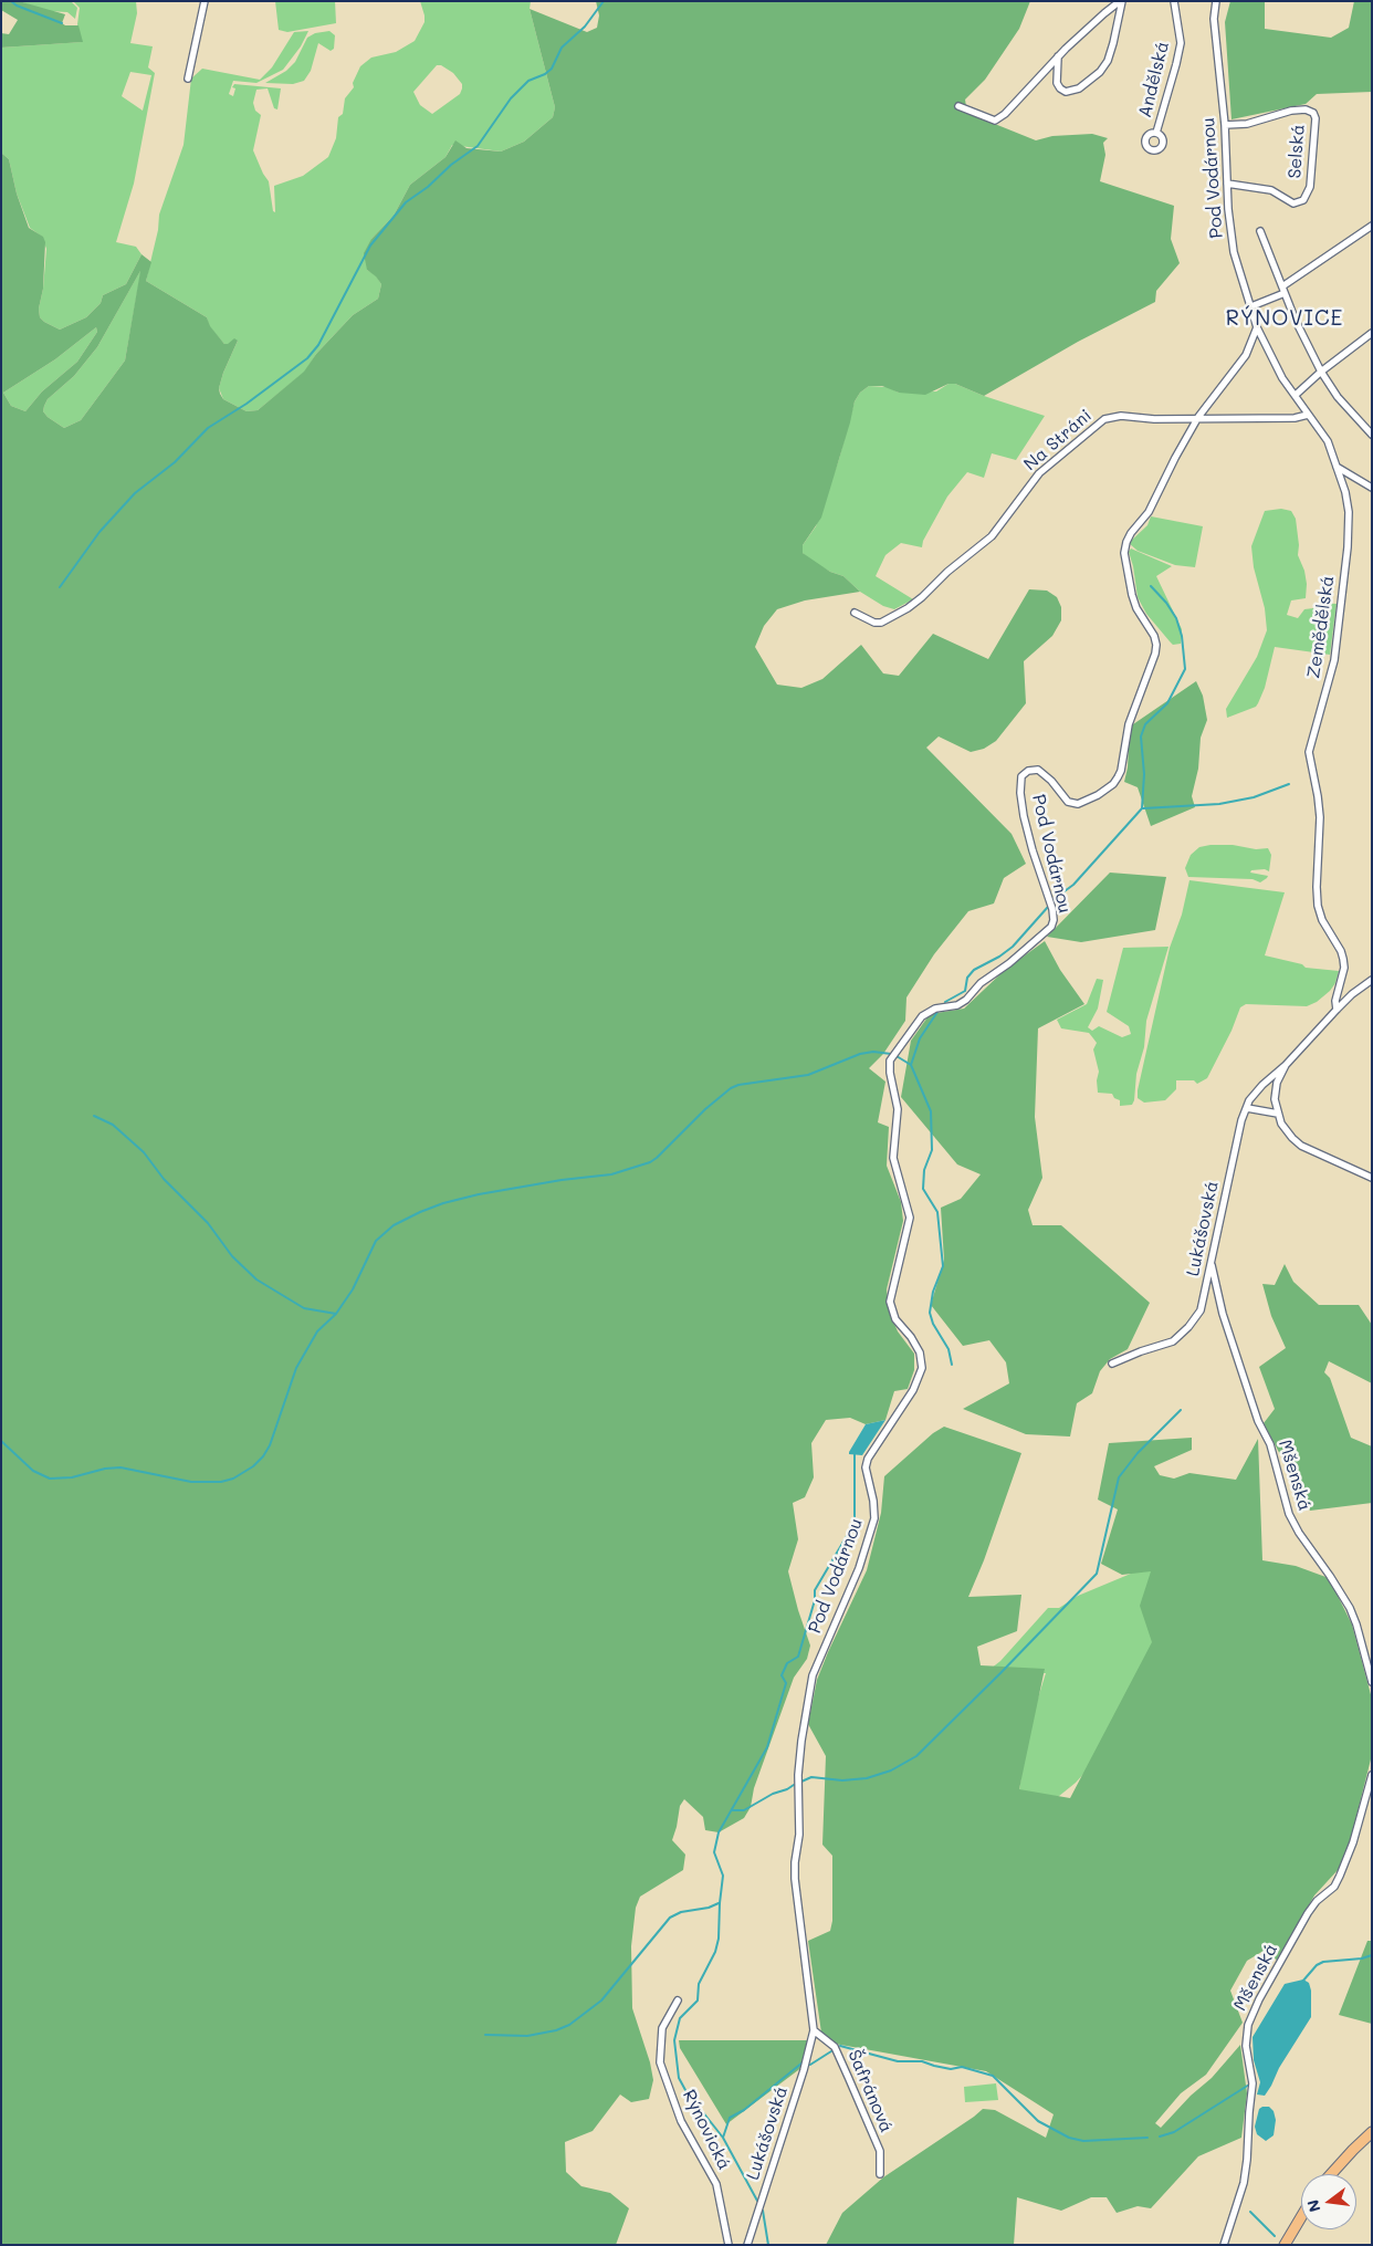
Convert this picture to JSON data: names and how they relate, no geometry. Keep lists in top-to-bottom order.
{
  "streets": {
    "street": [
      "Andělská",
      "Selská",
      "Pod Vodárnou",
      "Na Stráni",
      "Zemědělská",
      "Lukášovská",
      "Mšenská",
      "Šafránová",
      "Rýnovická"
    ]
  },
  "crossings": [
    ["Selská", "Pod Vodárnou"],
    ["Pod Vodárnou", "Na Stráni"],
    ["Pod Vodárnou", "Zemědělská"],
    ["Pod Vodárnou", "Lukášovská"],
    ["Pod Vodárnou", "Šafránová"],
    ["Na Stráni", "Zemědělská"],
    ["Lukášovská", "Mšenská"],
    ["Lukášovská", "Šafránová"]
  ],
  "districts": ["RÝNOVICE"],
  "north": "left"
}
